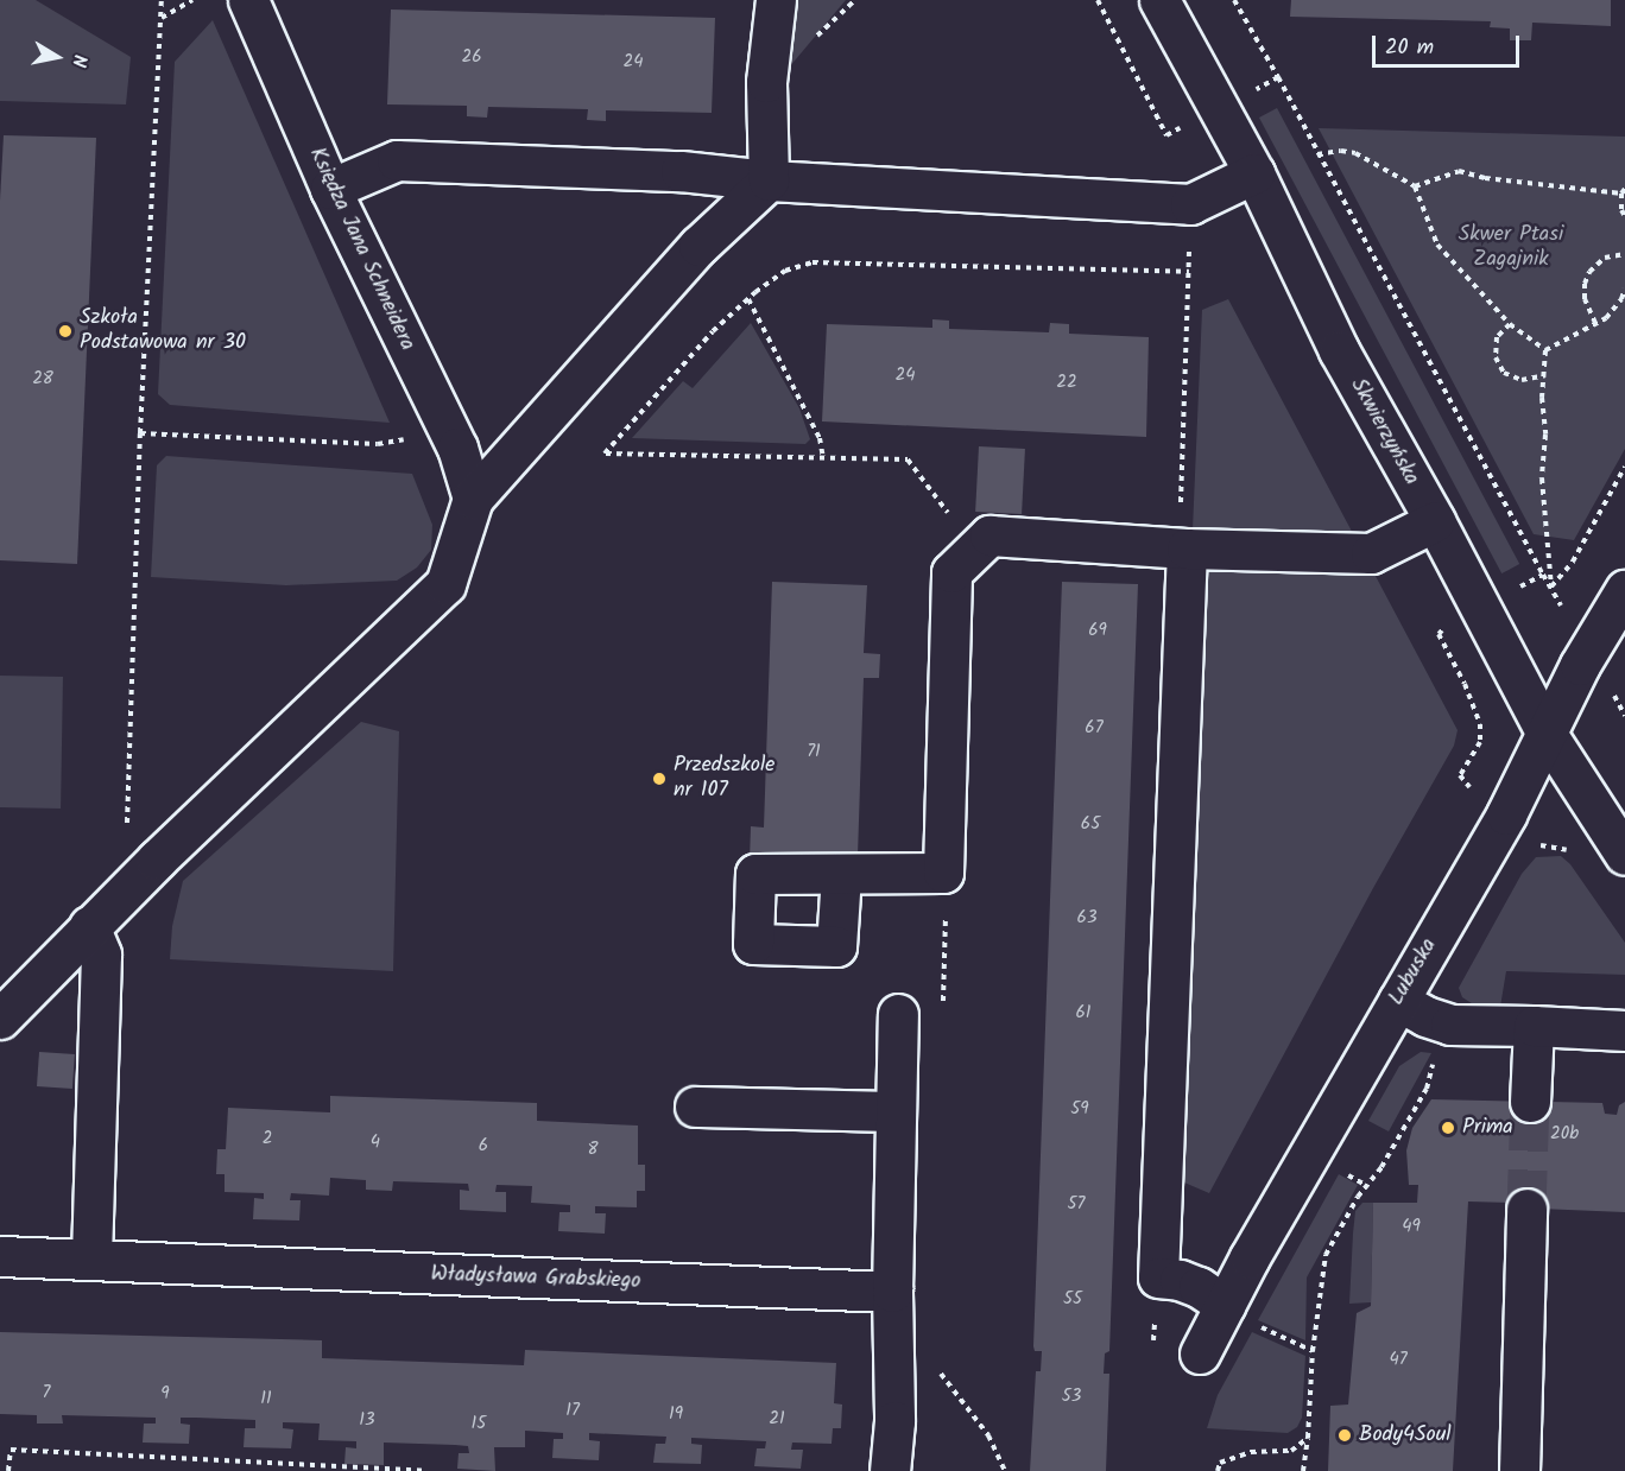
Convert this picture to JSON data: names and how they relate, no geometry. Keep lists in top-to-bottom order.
{
  "streets": {
    "street": [
      "Księdza Jana Schneidera",
      "Skwierzyńska",
      "Lubuska",
      "Władysława Grabskiego"
    ]
  },
  "crossings": [
    ["Skwierzyńska", "Lubuska"]
  ],
  "parks": ["Skwer Ptasi Zagajnik"],
  "places": [
    "Szkoła Podstawowa nr 30",
    "Przedszkole nr 107",
    "Prima",
    "Body4Soul"
  ],
  "house_numbers": [
    "26",
    "24",
    "24",
    "28",
    "22",
    "69",
    "67",
    "71",
    "65",
    "63",
    "61",
    "59",
    "20b",
    "2",
    "4",
    "6",
    "8",
    "57",
    "49",
    "55",
    "47",
    "7",
    "9",
    "53",
    "11",
    "17",
    "19",
    "21",
    "13",
    "15"
  ],
  "scale_bar": "20 m",
  "north": "right"
}
